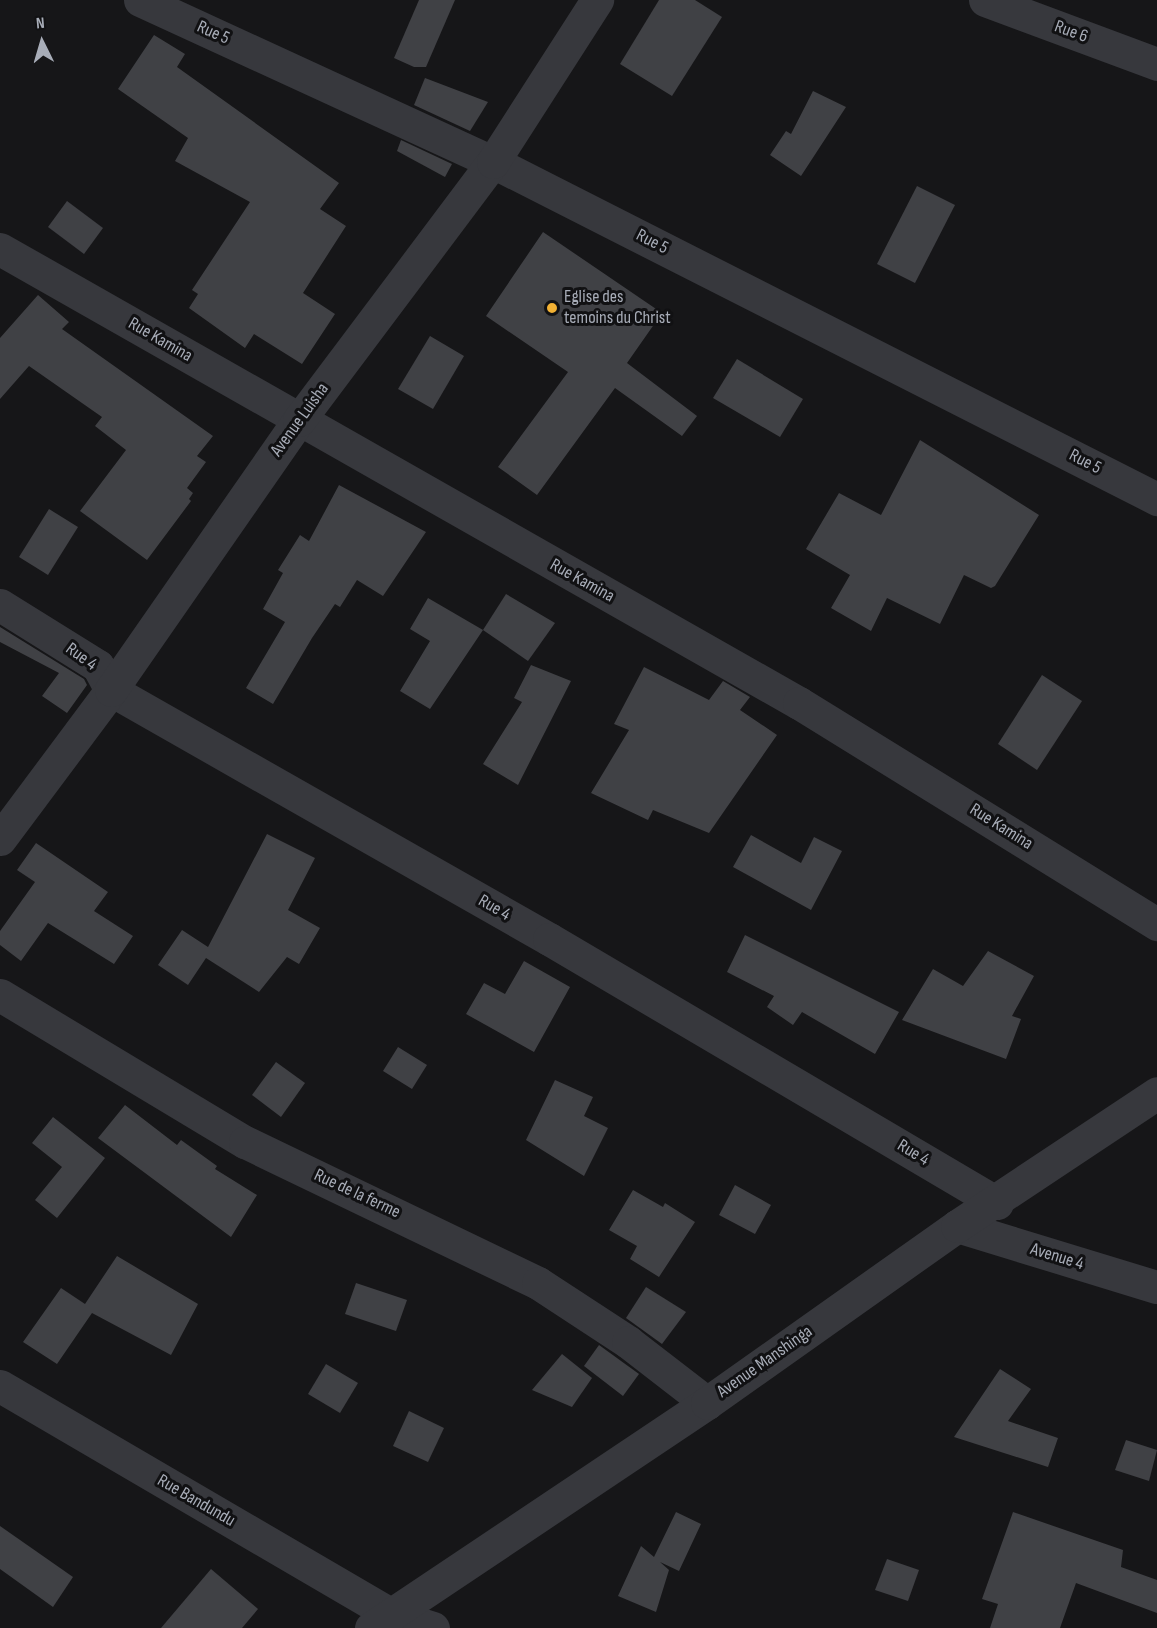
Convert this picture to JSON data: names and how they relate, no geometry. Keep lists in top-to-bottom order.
{
  "streets": {
    "street": [
      "Rue 6",
      "Rue 5",
      "Rue Kamina",
      "Avenue Luisha",
      "Rue 4",
      "Rue de la ferme",
      "Avenue 4",
      "Avenue Manshinga",
      "Rue Bandundu"
    ]
  },
  "crossings": [
    ["Rue 5", "Avenue Luisha"],
    ["Rue Kamina", "Avenue Luisha"],
    ["Avenue Luisha", "Rue 4"],
    ["Rue 4", "Avenue Manshinga"],
    ["Rue de la ferme", "Avenue Manshinga"],
    ["Avenue 4", "Avenue Manshinga"],
    ["Avenue Manshinga", "Rue Bandundu"]
  ],
  "places": ["Eglise des temoins du Christ"],
  "north": "top"
}
